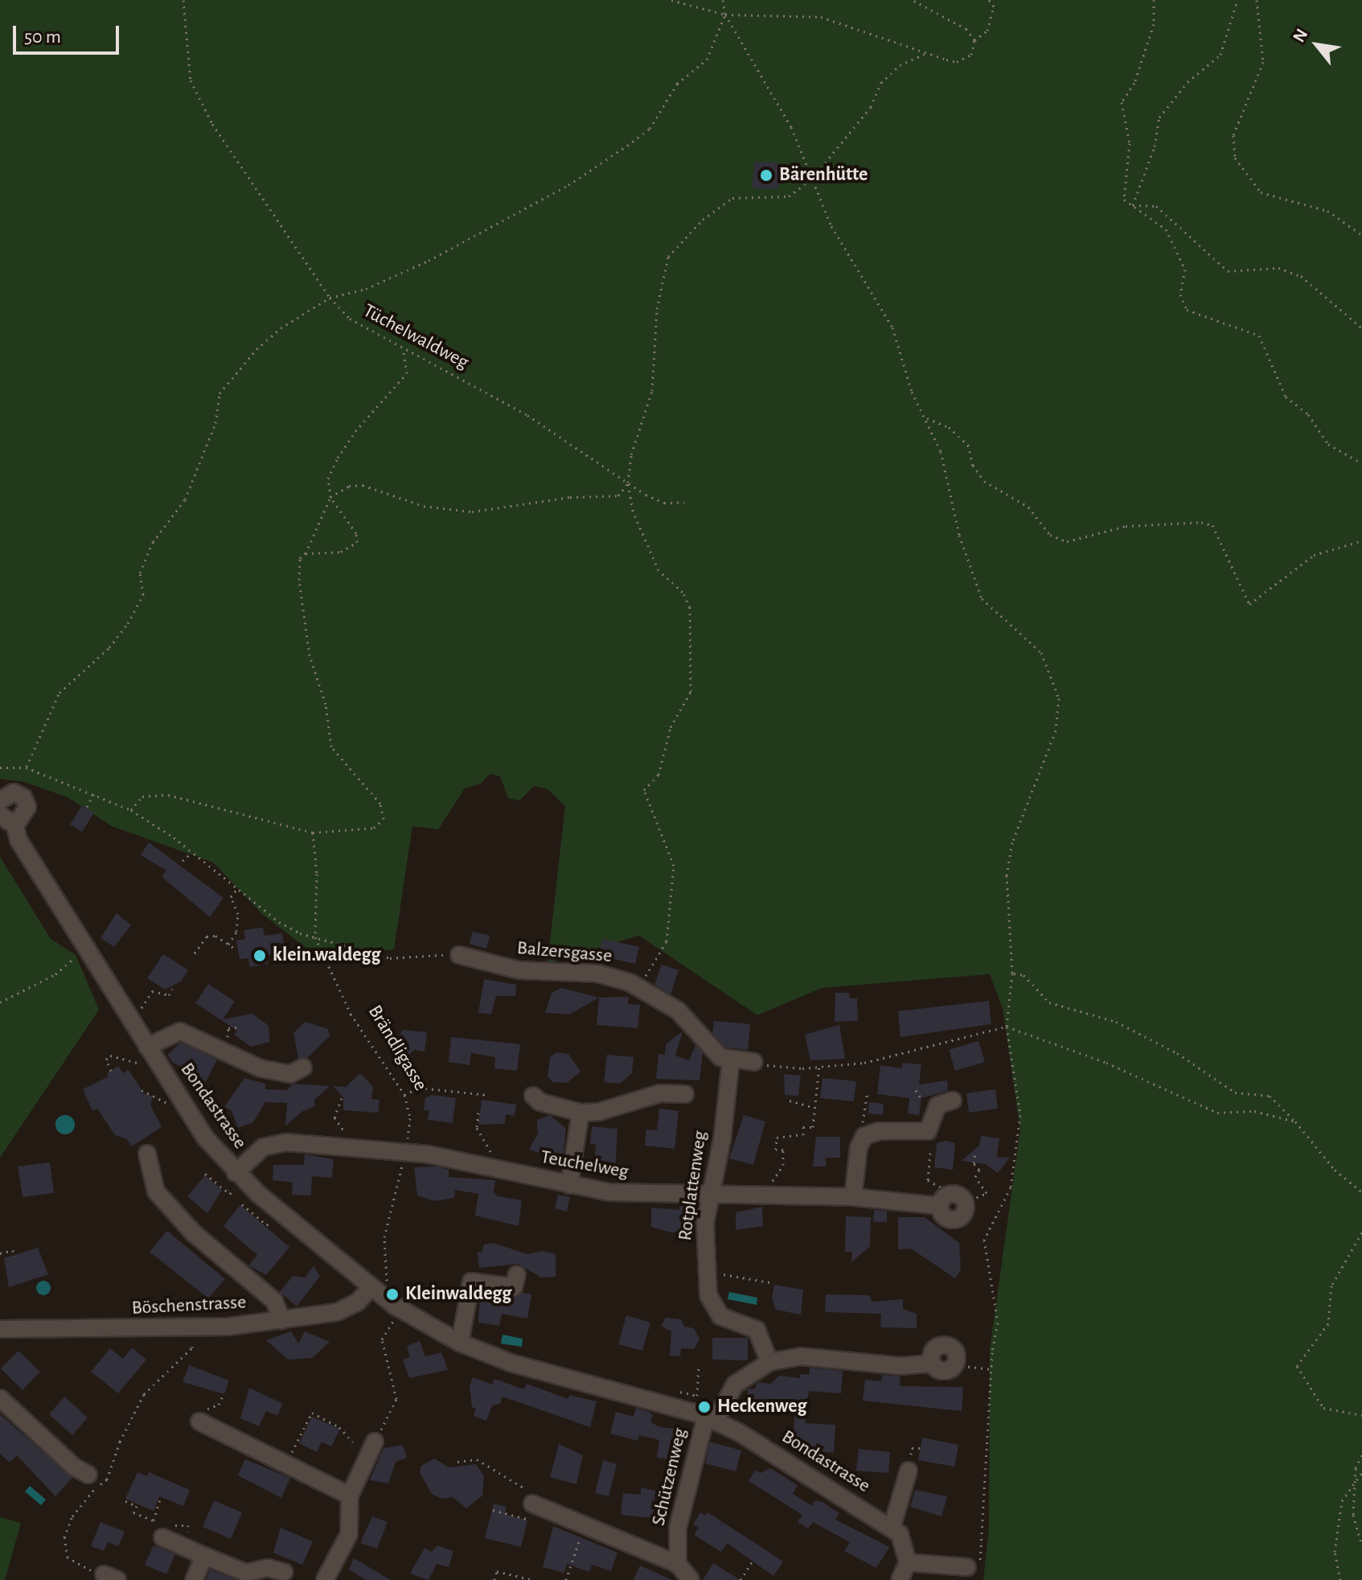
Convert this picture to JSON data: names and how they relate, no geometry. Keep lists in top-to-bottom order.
{
  "streets": {
    "street": [
      "Balzersgasse",
      "Bondastrasse",
      "Teuchelweg",
      "Rotplattenweg",
      "Böschenstrasse",
      "Schützenweg"
    ],
    "path": ["Tüchelwaldweg", "Brändligasse"]
  },
  "crossings": [
    ["Balzersgasse", "Rotplattenweg"],
    ["Brändligasse", "Teuchelweg"],
    ["Bondastrasse", "Teuchelweg"],
    ["Bondastrasse", "Böschenstrasse"],
    ["Bondastrasse", "Schützenweg"],
    ["Teuchelweg", "Rotplattenweg"]
  ],
  "places": [
    "Bärenhütte",
    "klein.waldegg",
    "Kleinwaldegg",
    "Heckenweg"
  ],
  "scale_bar": "50 m",
  "north": "top left"
}
